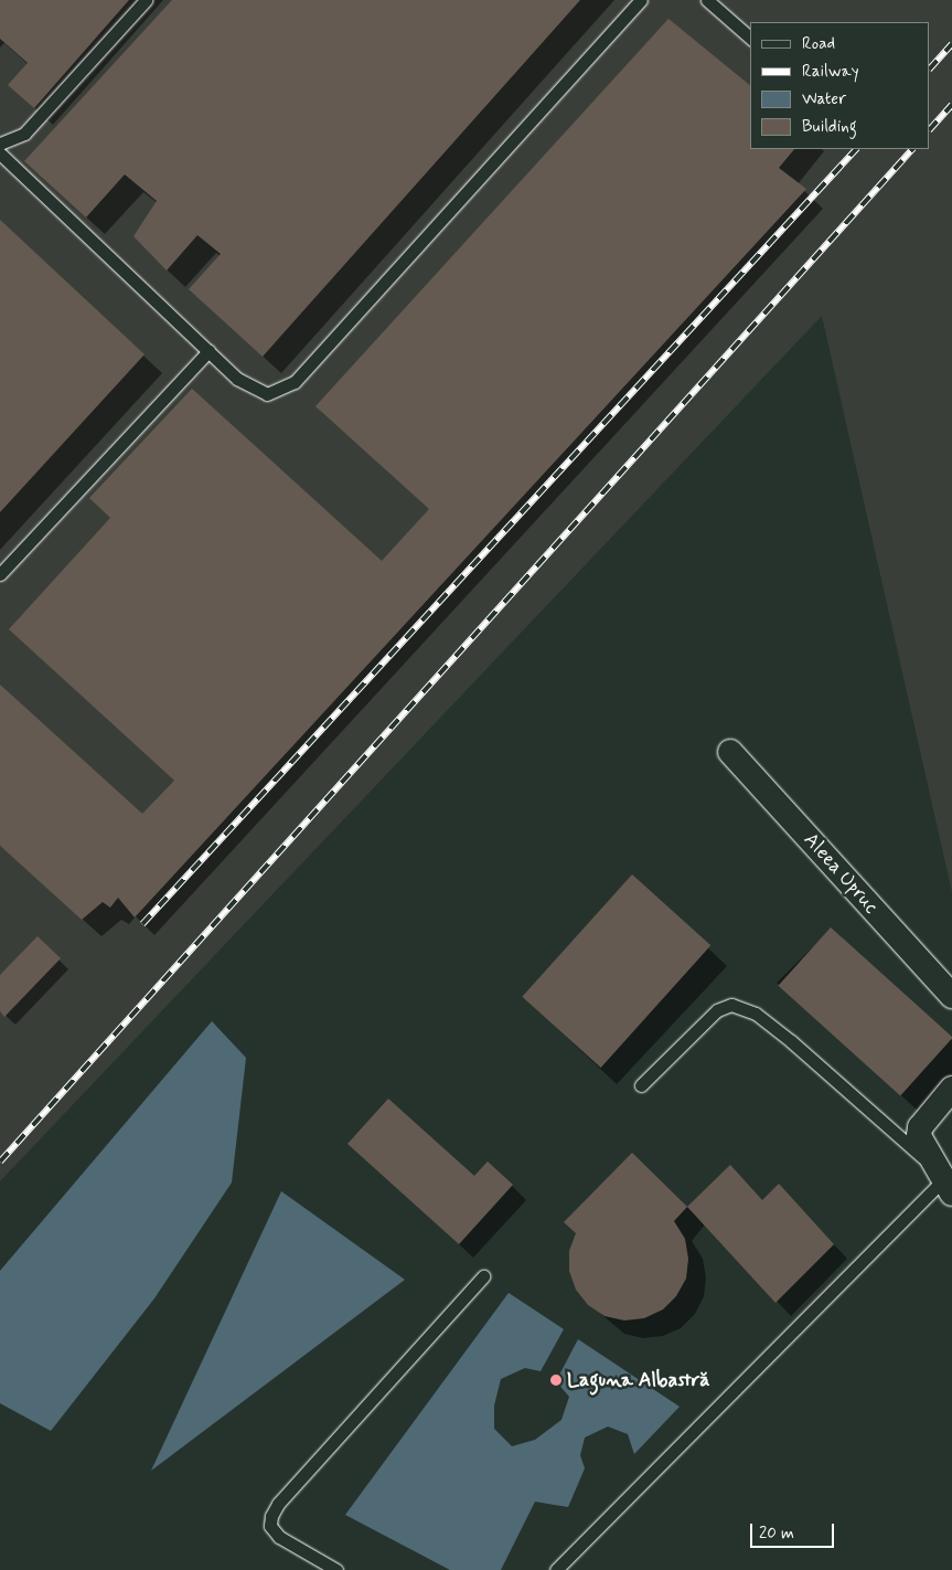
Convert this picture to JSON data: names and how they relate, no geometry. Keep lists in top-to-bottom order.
{
  "streets": {
    "street": ["Aleea Upruc"]
  },
  "places": ["Laguna Albastră"],
  "legend": [
    "Road",
    "Railway",
    "Water",
    "Building"
  ],
  "scale_bar": "20 m"
}
